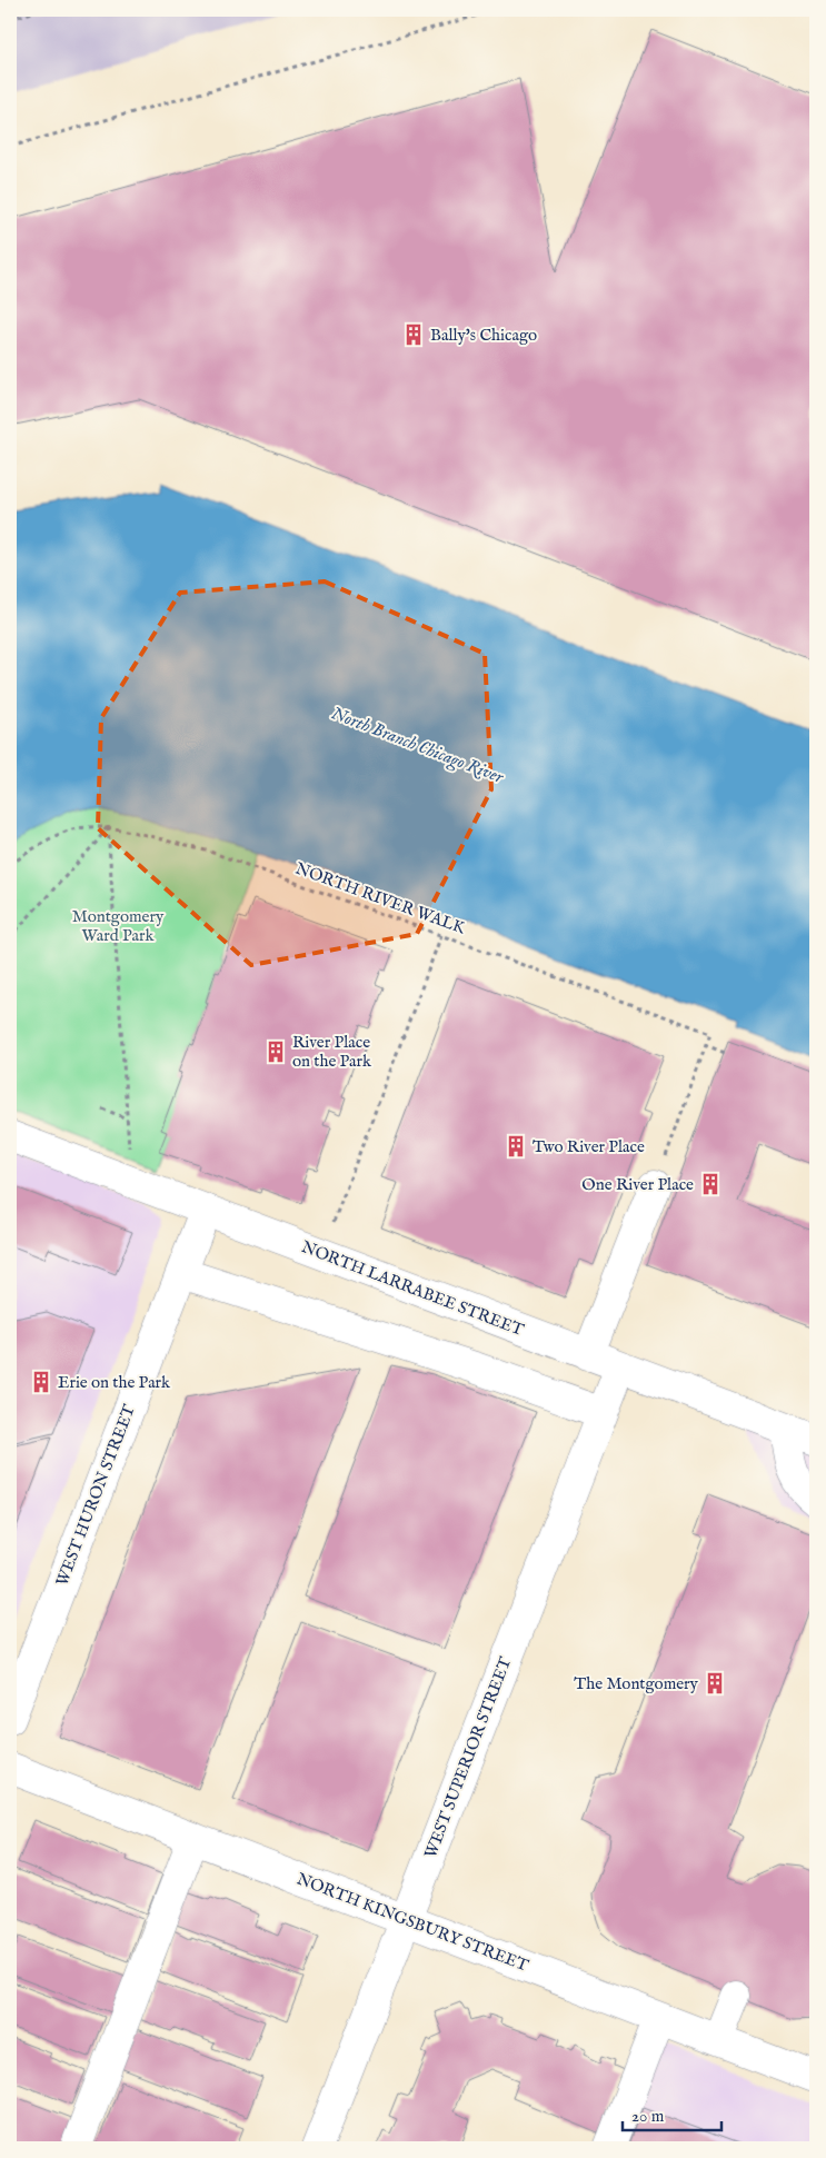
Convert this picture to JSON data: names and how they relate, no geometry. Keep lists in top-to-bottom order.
{
  "streets": {
    "street": [
      "NORTH LARRABEE STREET",
      "WEST HURON STREET",
      "WEST SUPERIOR STREET",
      "NORTH KINGSBURY STREET"
    ],
    "path": ["NORTH RIVER WALK"]
  },
  "crossings": [
    ["NORTH LARRABEE STREET", "WEST HURON STREET"],
    ["NORTH LARRABEE STREET", "WEST SUPERIOR STREET"],
    ["WEST SUPERIOR STREET", "NORTH KINGSBURY STREET"]
  ],
  "water": ["North Branch Chicago River"],
  "parks": ["Montgomery Ward Park"],
  "places": {
    "building": [
      "Bally's Chicago",
      "River Place on the Park",
      "Two River Place",
      "One River Place",
      "Erie on the Park",
      "The Montgomery"
    ]
  },
  "scale_bar": "20 m"
}
